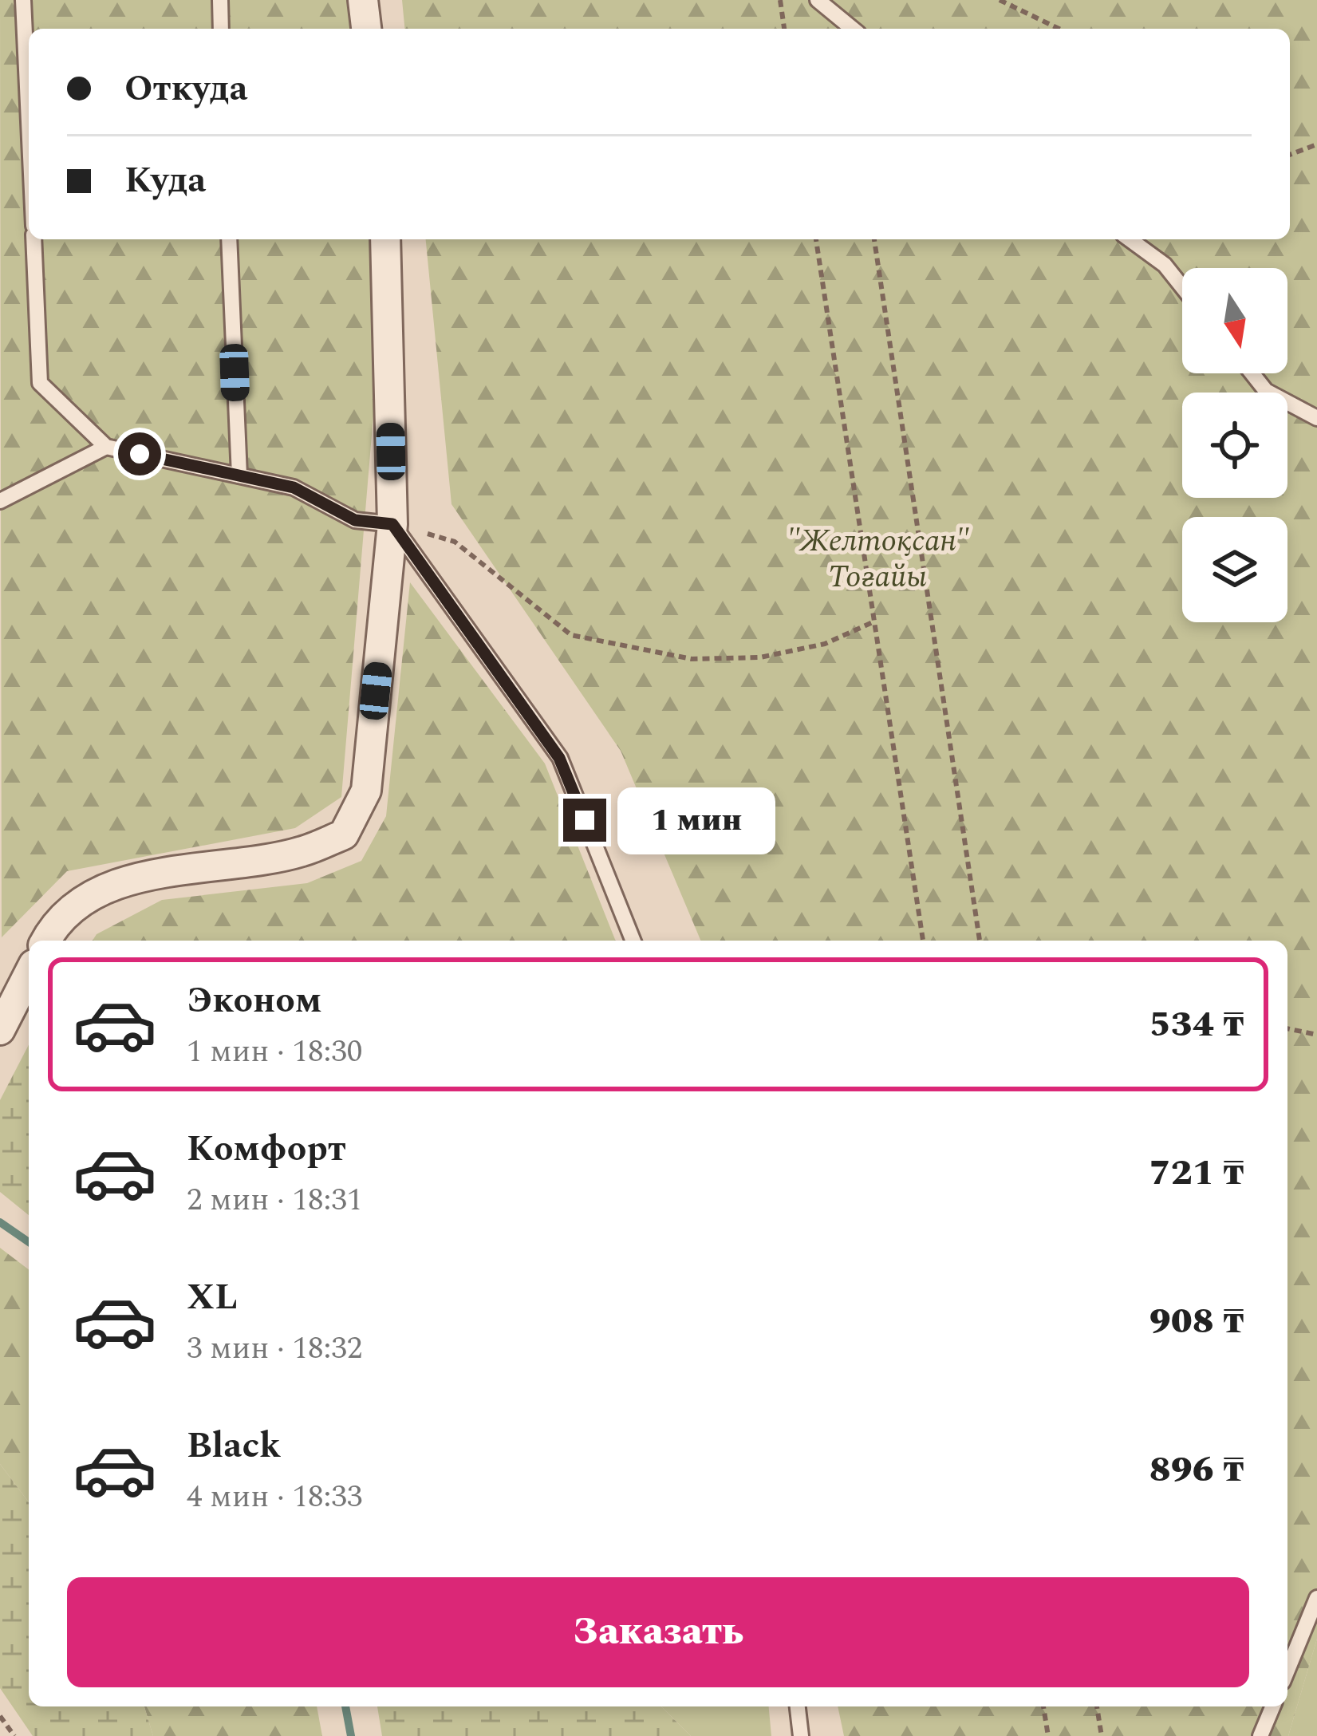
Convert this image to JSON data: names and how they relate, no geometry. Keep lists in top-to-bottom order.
{
  "parks": ["\"Желтоқсан\" Тоғайы"],
  "north": "bottom",
  "page": {
    "banner": ["Откуда", "Куда"],
    "bubble": "1 мин",
    "list": [
      {
        "name": "Эконом",
        "note": "1 мин · 18:30",
        "value": "534 ₸"
      },
      {
        "name": "Комфорт",
        "note": "2 мин · 18:31",
        "value": "721 ₸"
      },
      {
        "name": "XL",
        "note": "3 мин · 18:32",
        "value": "908 ₸"
      },
      {
        "name": "Black",
        "note": "4 мин · 18:33",
        "value": "896 ₸"
      }
    ],
    "buttons": "Заказать"
  }
}
